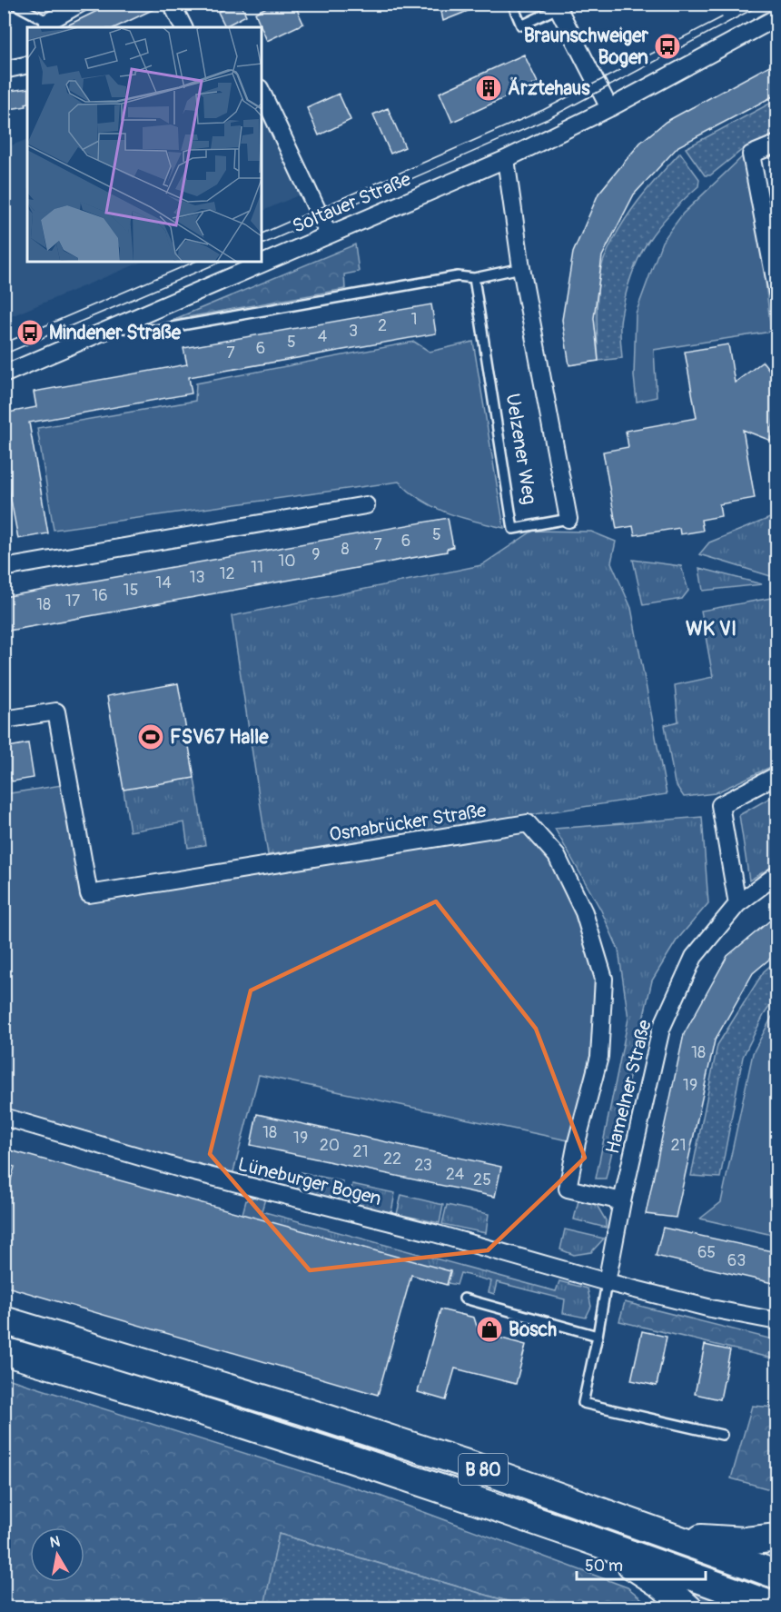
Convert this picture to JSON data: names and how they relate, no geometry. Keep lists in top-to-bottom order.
{
  "streets": {
    "highway": ["B 80"],
    "street": [
      "Soltauer Straße",
      "Uelzener Weg",
      "Osnabrücker Straße",
      "Hamelner Straße",
      "Lüneburger Bogen"
    ]
  },
  "crossings": [
    ["Soltauer Straße", "Uelzener Weg"],
    ["Osnabrücker Straße", "Hamelner Straße"],
    ["Hamelner Straße", "Lüneburger Bogen"]
  ],
  "districts": ["WK VI"],
  "places": {
    "bus stop": ["Braunschweiger Bogen", "Mindener Straße"],
    "building": ["Ärztehaus"],
    "sports": ["FSV67 Halle"],
    "shop": ["Bosch"]
  },
  "house_numbers": [
    "1",
    "2",
    "3",
    "4",
    "5",
    "6",
    "7",
    "5",
    "6",
    "7",
    "8",
    "9",
    "10",
    "11",
    "12",
    "13",
    "14",
    "15",
    "16",
    "17",
    "18",
    "18",
    "19",
    "18",
    "19",
    "20",
    "21",
    "21",
    "22",
    "23",
    "24",
    "25",
    "65",
    "63"
  ],
  "scale_bar": "50 m",
  "north": "top"
}
